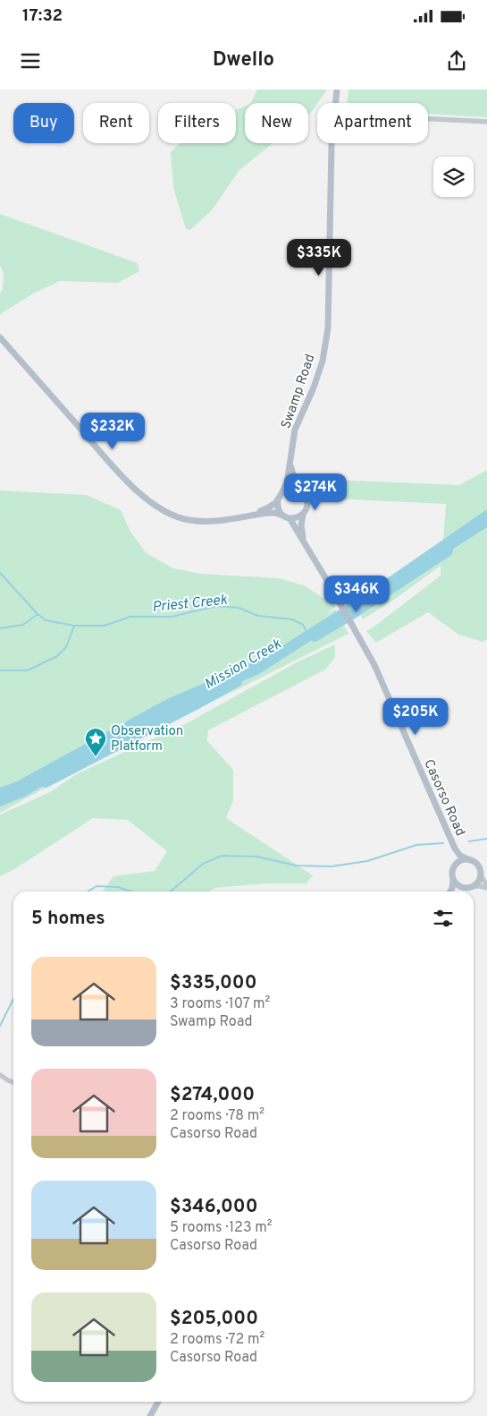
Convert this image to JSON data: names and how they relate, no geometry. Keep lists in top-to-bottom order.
{
  "streets": {
    "main road": ["Swamp Road", "Casorso Road"]
  },
  "crossings": [
    ["Swamp Road", "Casorso Road"]
  ],
  "water": ["Priest Creek", "Mission Creek"],
  "places": {
    "place": ["Observation Platform"]
  },
  "page": {
    "status": "17:32",
    "header": "Dwello",
    "chip": [
      "Buy",
      "Rent",
      "Filters",
      "New",
      "Apartment"
    ],
    "price": [
      "$335K",
      "$232K",
      "$274K",
      "$346K",
      "$205K"
    ],
    "heading": "5 homes",
    "list": [
      {
        "name": "$335,000",
        "note": "3 rooms · 107 m² · Swamp Road"
      },
      {
        "name": "$274,000",
        "note": "2 rooms · 78 m² · Casorso Road"
      },
      {
        "name": "$346,000",
        "note": "5 rooms · 123 m² · Casorso Road"
      },
      {
        "name": "$205,000",
        "note": "2 rooms · 72 m² · Casorso Road"
      }
    ]
  }
}
